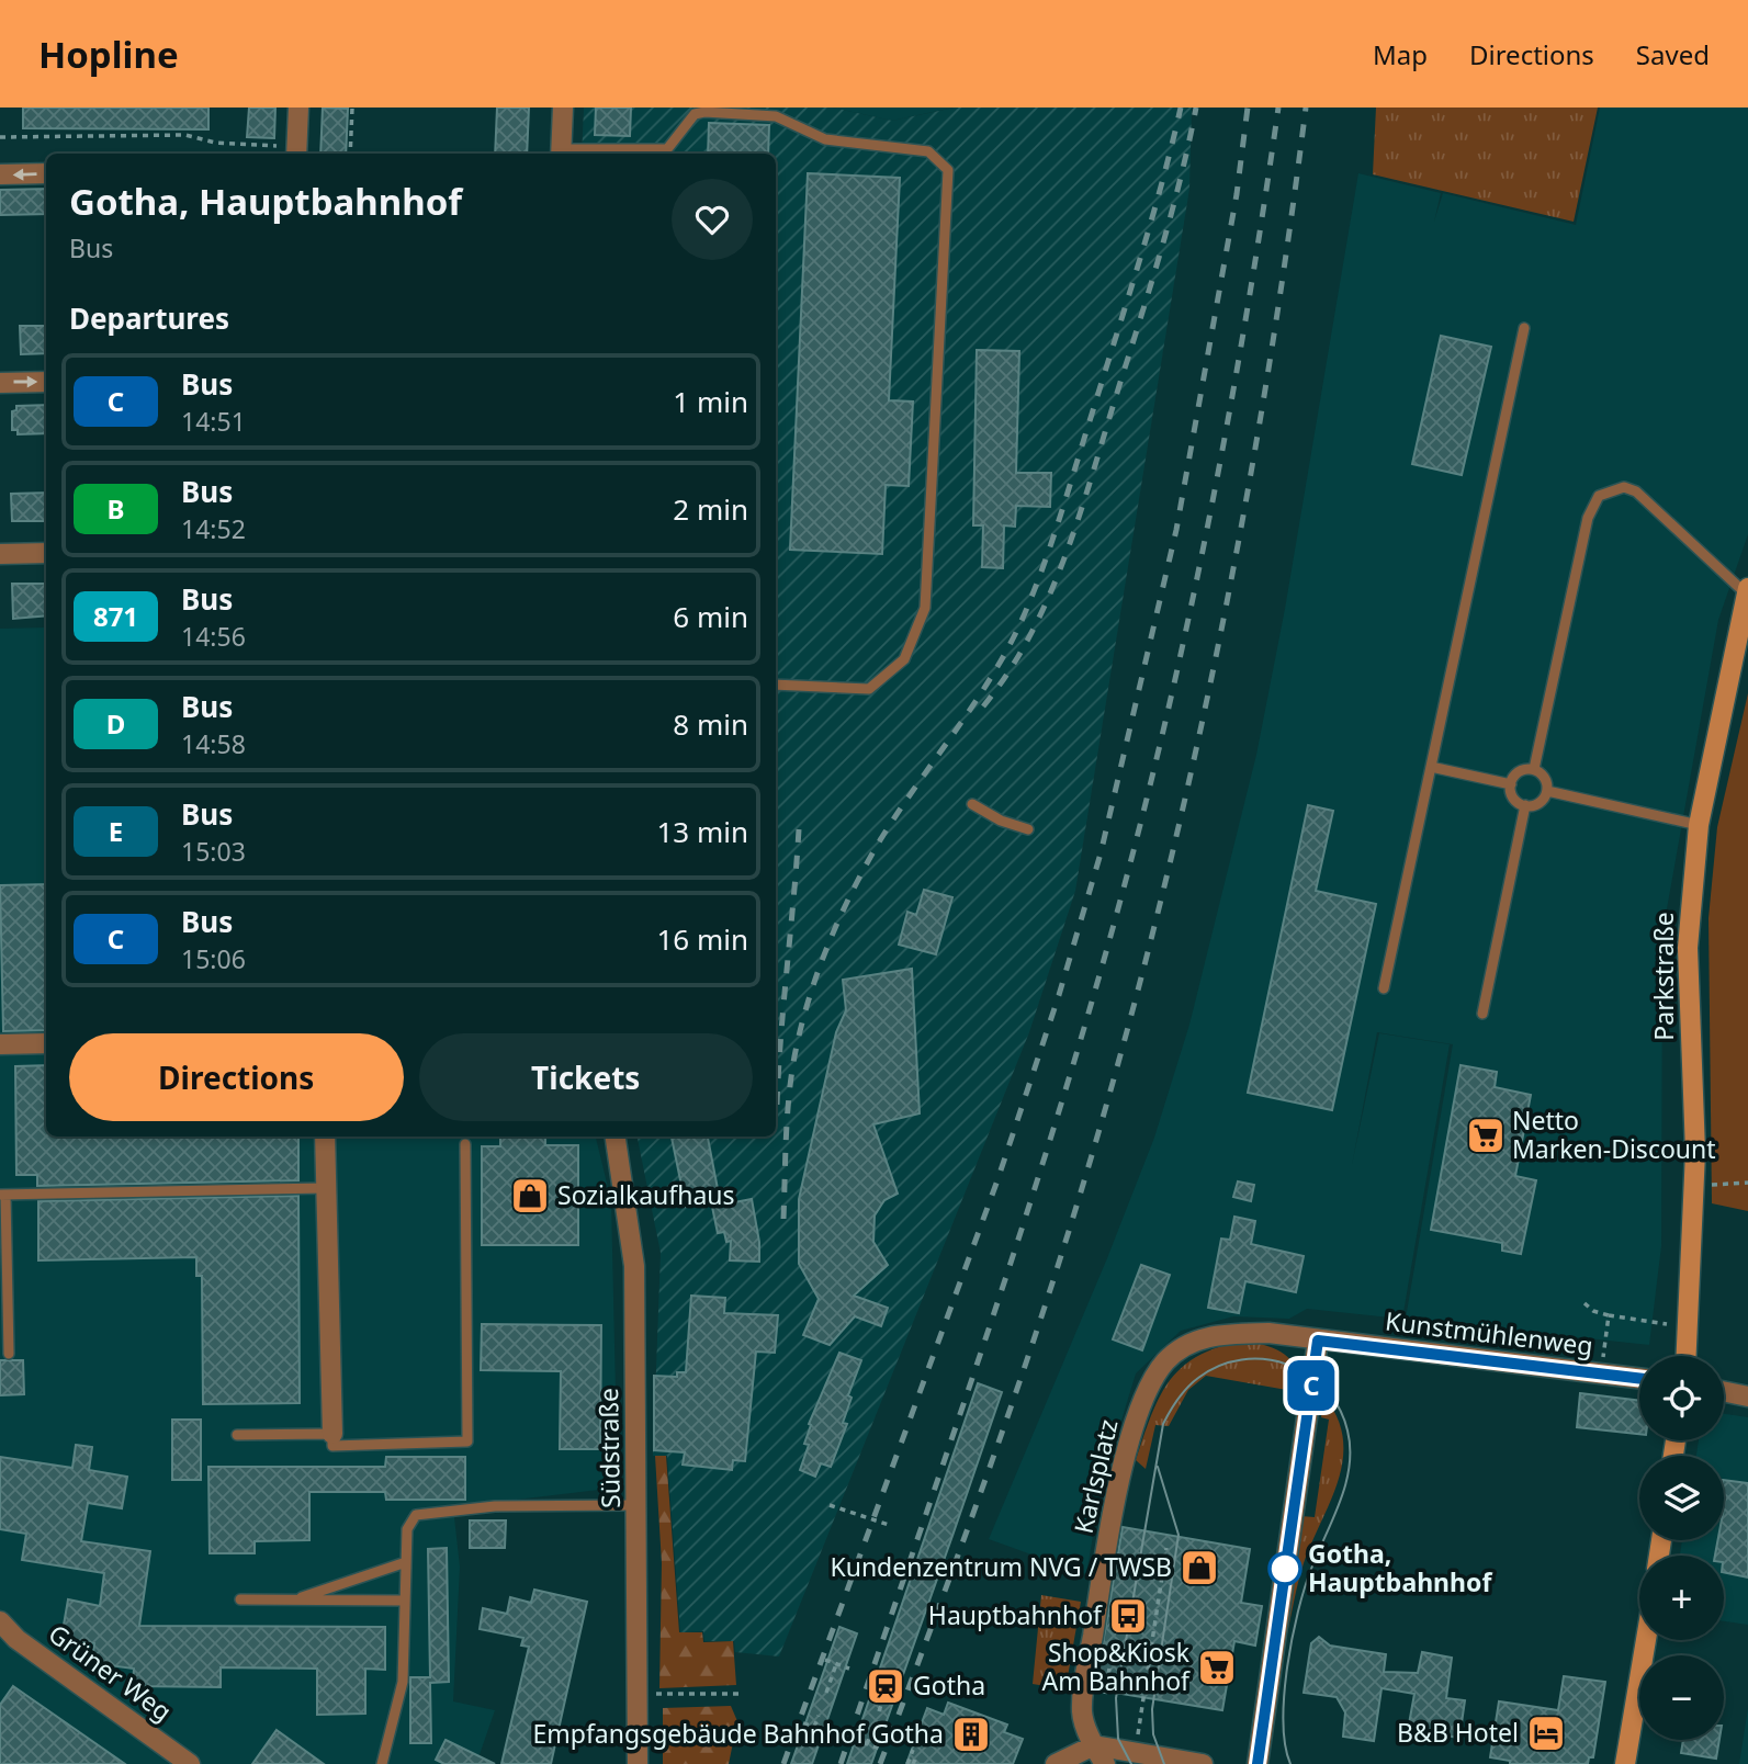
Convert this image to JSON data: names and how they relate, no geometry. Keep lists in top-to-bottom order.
{
  "streets": {
    "street": [
      "Parkstraße",
      "Kunstmühlenweg",
      "Südstraße",
      "Karlsplatz",
      "Grüner Weg"
    ]
  },
  "crossings": [
    ["Kunstmühlenweg", "Karlsplatz"]
  ],
  "places": {
    "supermarket": ["Netto Marken-Discount", "Shop&Kiosk Am Bahnhof"],
    "shop": ["Sozialkaufhaus", "Kundenzentrum NVG / TWSB"],
    "other": ["Gotha, Hauptbahnhof"],
    "bus stop": ["Hauptbahnhof"],
    "station": ["Gotha"],
    "hotel": ["B&B Hotel"],
    "building": ["Empfangsgebäude Bahnhof Gotha"]
  },
  "lines": ["bus line C"],
  "page": {
    "header": "Hopline",
    "nav": ["Map", "Directions", "Saved"],
    "on_map": "C",
    "heading": [
      ["Gotha, Hauptbahnhof", "Bus"],
      "Departures"
    ],
    "list": [
      {
        "mark": "C",
        "name": "Bus",
        "note": "14:51",
        "value": "1 min"
      },
      {
        "mark": "B",
        "name": "Bus",
        "note": "14:52",
        "value": "2 min"
      },
      {
        "mark": "871",
        "name": "Bus",
        "note": "14:56",
        "value": "6 min"
      },
      {
        "mark": "D",
        "name": "Bus",
        "note": "14:58",
        "value": "8 min"
      },
      {
        "mark": "E",
        "name": "Bus",
        "note": "15:03",
        "value": "13 min"
      },
      {
        "mark": "C",
        "name": "Bus",
        "note": "15:06",
        "value": "16 min"
      }
    ],
    "buttons": ["Directions", "Tickets"],
    "map_buttons": ["+", "−"]
  }
}
